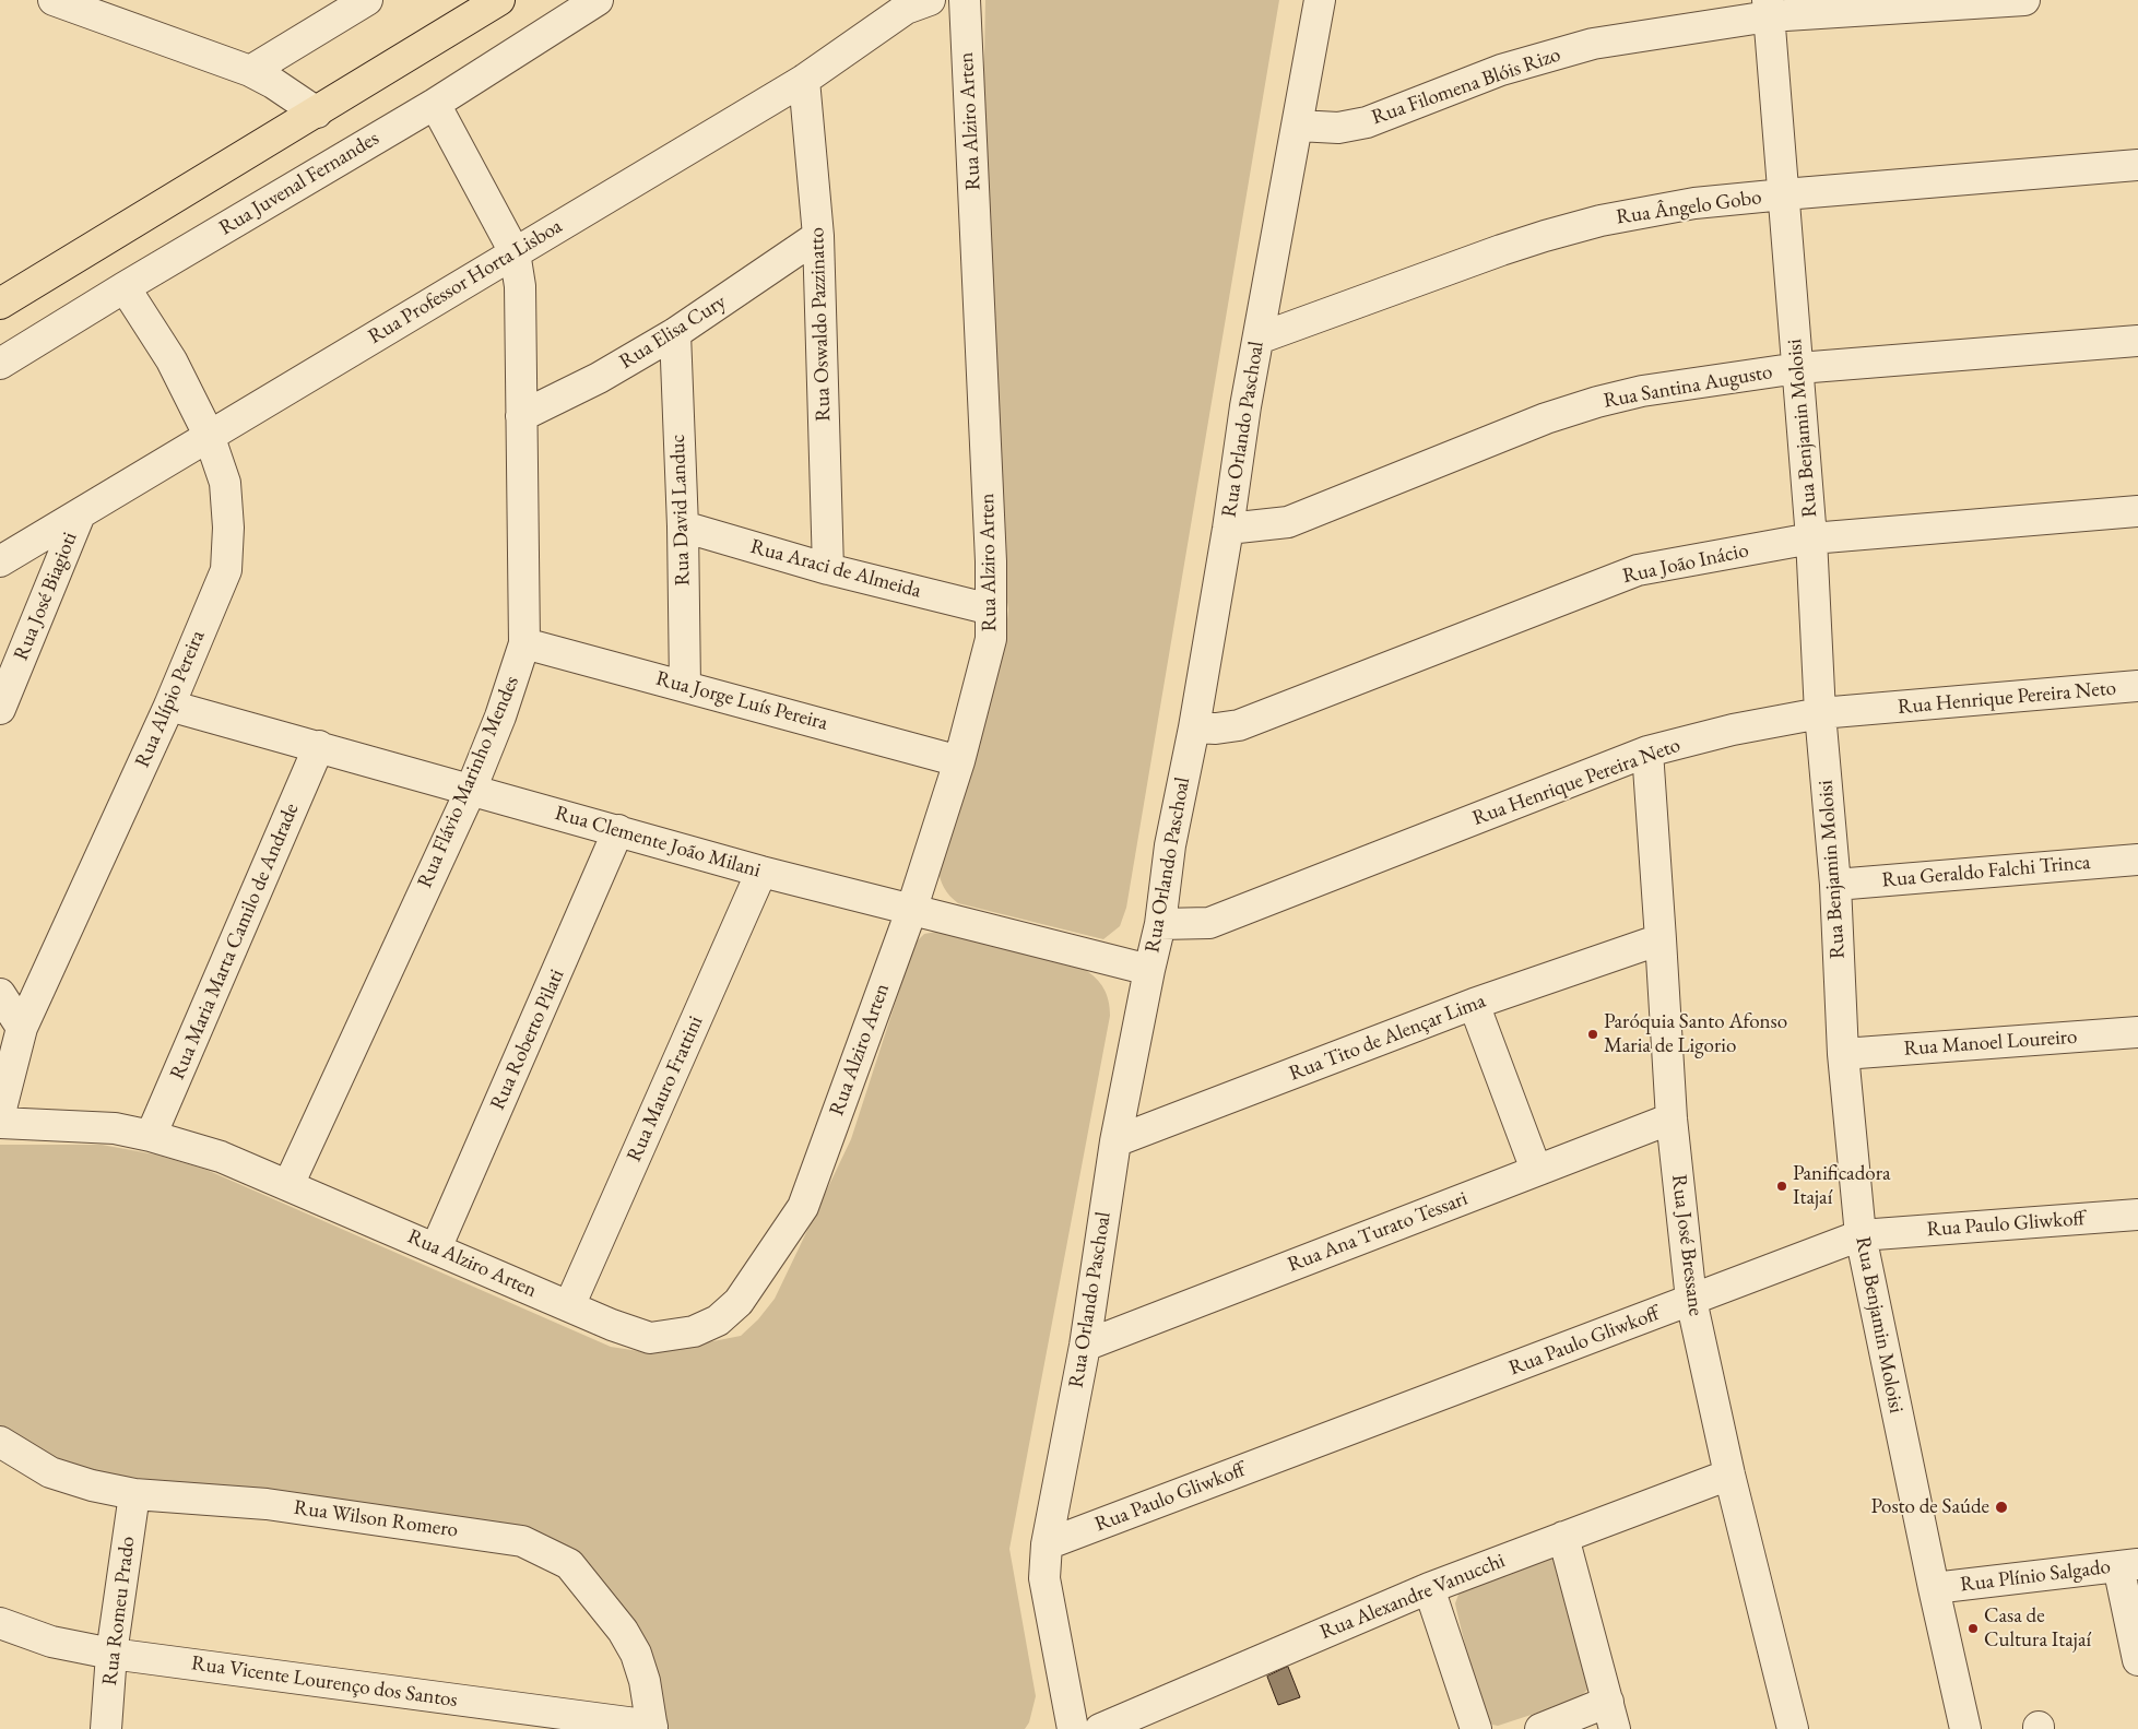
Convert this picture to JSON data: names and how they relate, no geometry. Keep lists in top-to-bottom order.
{
  "streets": {
    "street": [
      "Rua Filomena Blóis Rizo",
      "Rua Alziro Arten",
      "Rua Juvenal Fernandes",
      "Rua Ângelo Gobo",
      "Rua Professor Horta Lisboa",
      "Rua Oswaldo Pazzinatto",
      "Rua Elisa Cury",
      "Rua Santina Augusto",
      "Rua Benjamin Moloisi",
      "Rua Orlando Paschoal",
      "Rua David Landuc",
      "Rua João Inácio",
      "Rua Araci de Almeida",
      "Rua José Biagioti",
      "Rua Henrique Pereira Neto",
      "Rua Alípio Pereira",
      "Rua Jorge Luís Pereira",
      "Rua Flávio Marinho Mendes",
      "Rua Clemente João Milani",
      "Rua Geraldo Falchi Trinca",
      "Rua Maria Marta Camilo de Andrade",
      "Rua Tito de Alençar Lima",
      "Rua Roberto Pilati",
      "Rua Manoel Loureiro",
      "Rua Mauro Frattini",
      "Rua Paulo Gliwkoff",
      "Rua Ana Turato Tessari",
      "Rua José Bressane",
      "Rua Wilson Romero",
      "Rua Plínio Salgado",
      "Rua Alexandre Vanucchi",
      "Rua Romeu Prado",
      "Rua Vicente Lourenço dos Santos"
    ]
  },
  "crossings": [
    ["Rua Filomena Blóis Rizo", "Rua Benjamin Moloisi"],
    ["Rua Filomena Blóis Rizo", "Rua Orlando Paschoal"],
    ["Rua Alziro Arten", "Rua Araci de Almeida"],
    ["Rua Alziro Arten", "Rua Jorge Luís Pereira"],
    ["Rua Alziro Arten", "Rua Flávio Marinho Mendes"],
    ["Rua Alziro Arten", "Rua Clemente João Milani"],
    ["Rua Alziro Arten", "Rua Maria Marta Camilo de Andrade"],
    ["Rua Alziro Arten", "Rua Roberto Pilati"],
    ["Rua Alziro Arten", "Rua Mauro Frattini"],
    ["Rua Juvenal Fernandes", "Rua Alípio Pereira"],
    ["Rua Juvenal Fernandes", "Rua Flávio Marinho Mendes"],
    ["Rua Ângelo Gobo", "Rua Benjamin Moloisi"],
    ["Rua Ângelo Gobo", "Rua Orlando Paschoal"],
    ["Rua Professor Horta Lisboa", "Rua Oswaldo Pazzinatto"],
    ["Rua Professor Horta Lisboa", "Rua José Biagioti"],
    ["Rua Professor Horta Lisboa", "Rua Alípio Pereira"],
    ["Rua Professor Horta Lisboa", "Rua Flávio Marinho Mendes"],
    ["Rua Oswaldo Pazzinatto", "Rua Elisa Cury"],
    ["Rua Oswaldo Pazzinatto", "Rua Araci de Almeida"],
    ["Rua Elisa Cury", "Rua David Landuc"],
    ["Rua Elisa Cury", "Rua Flávio Marinho Mendes"],
    ["Rua Santina Augusto", "Rua Benjamin Moloisi"],
    ["Rua Santina Augusto", "Rua Orlando Paschoal"],
    ["Rua Benjamin Moloisi", "Rua João Inácio"],
    ["Rua Benjamin Moloisi", "Rua Henrique Pereira Neto"],
    ["Rua Benjamin Moloisi", "Rua Geraldo Falchi Trinca"],
    ["Rua Benjamin Moloisi", "Rua Manoel Loureiro"],
    ["Rua Benjamin Moloisi", "Rua Paulo Gliwkoff"],
    ["Rua Benjamin Moloisi", "Rua Plínio Salgado"],
    ["Rua Orlando Paschoal", "Rua João Inácio"],
    ["Rua Orlando Paschoal", "Rua Henrique Pereira Neto"],
    ["Rua Orlando Paschoal", "Rua Clemente João Milani"],
    ["Rua Orlando Paschoal", "Rua Tito de Alençar Lima"],
    ["Rua Orlando Paschoal", "Rua Paulo Gliwkoff"],
    ["Rua Orlando Paschoal", "Rua Ana Turato Tessari"],
    ["Rua David Landuc", "Rua Araci de Almeida"],
    ["Rua David Landuc", "Rua Jorge Luís Pereira"],
    ["Rua Henrique Pereira Neto", "Rua José Bressane"],
    ["Rua Alípio Pereira", "Rua Clemente João Milani"],
    ["Rua Jorge Luís Pereira", "Rua Flávio Marinho Mendes"],
    ["Rua Flávio Marinho Mendes", "Rua Clemente João Milani"],
    ["Rua Clemente João Milani", "Rua Maria Marta Camilo de Andrade"],
    ["Rua Clemente João Milani", "Rua Roberto Pilati"],
    ["Rua Clemente João Milani", "Rua Mauro Frattini"],
    ["Rua Tito de Alençar Lima", "Rua José Bressane"],
    ["Rua Paulo Gliwkoff", "Rua José Bressane"],
    ["Rua Ana Turato Tessari", "Rua José Bressane"],
    ["Rua José Bressane", "Rua Alexandre Vanucchi"],
    ["Rua Wilson Romero", "Rua Romeu Prado"],
    ["Rua Wilson Romero", "Rua Vicente Lourenço dos Santos"],
    ["Rua Romeu Prado", "Rua Vicente Lourenço dos Santos"]
  ],
  "places": [
    "Paróquia Santo Afonso Maria de Ligorio",
    "Panificadora Itajaí",
    "Posto de Saúde",
    "Casa de Cultura Itajaí"
  ]
}
